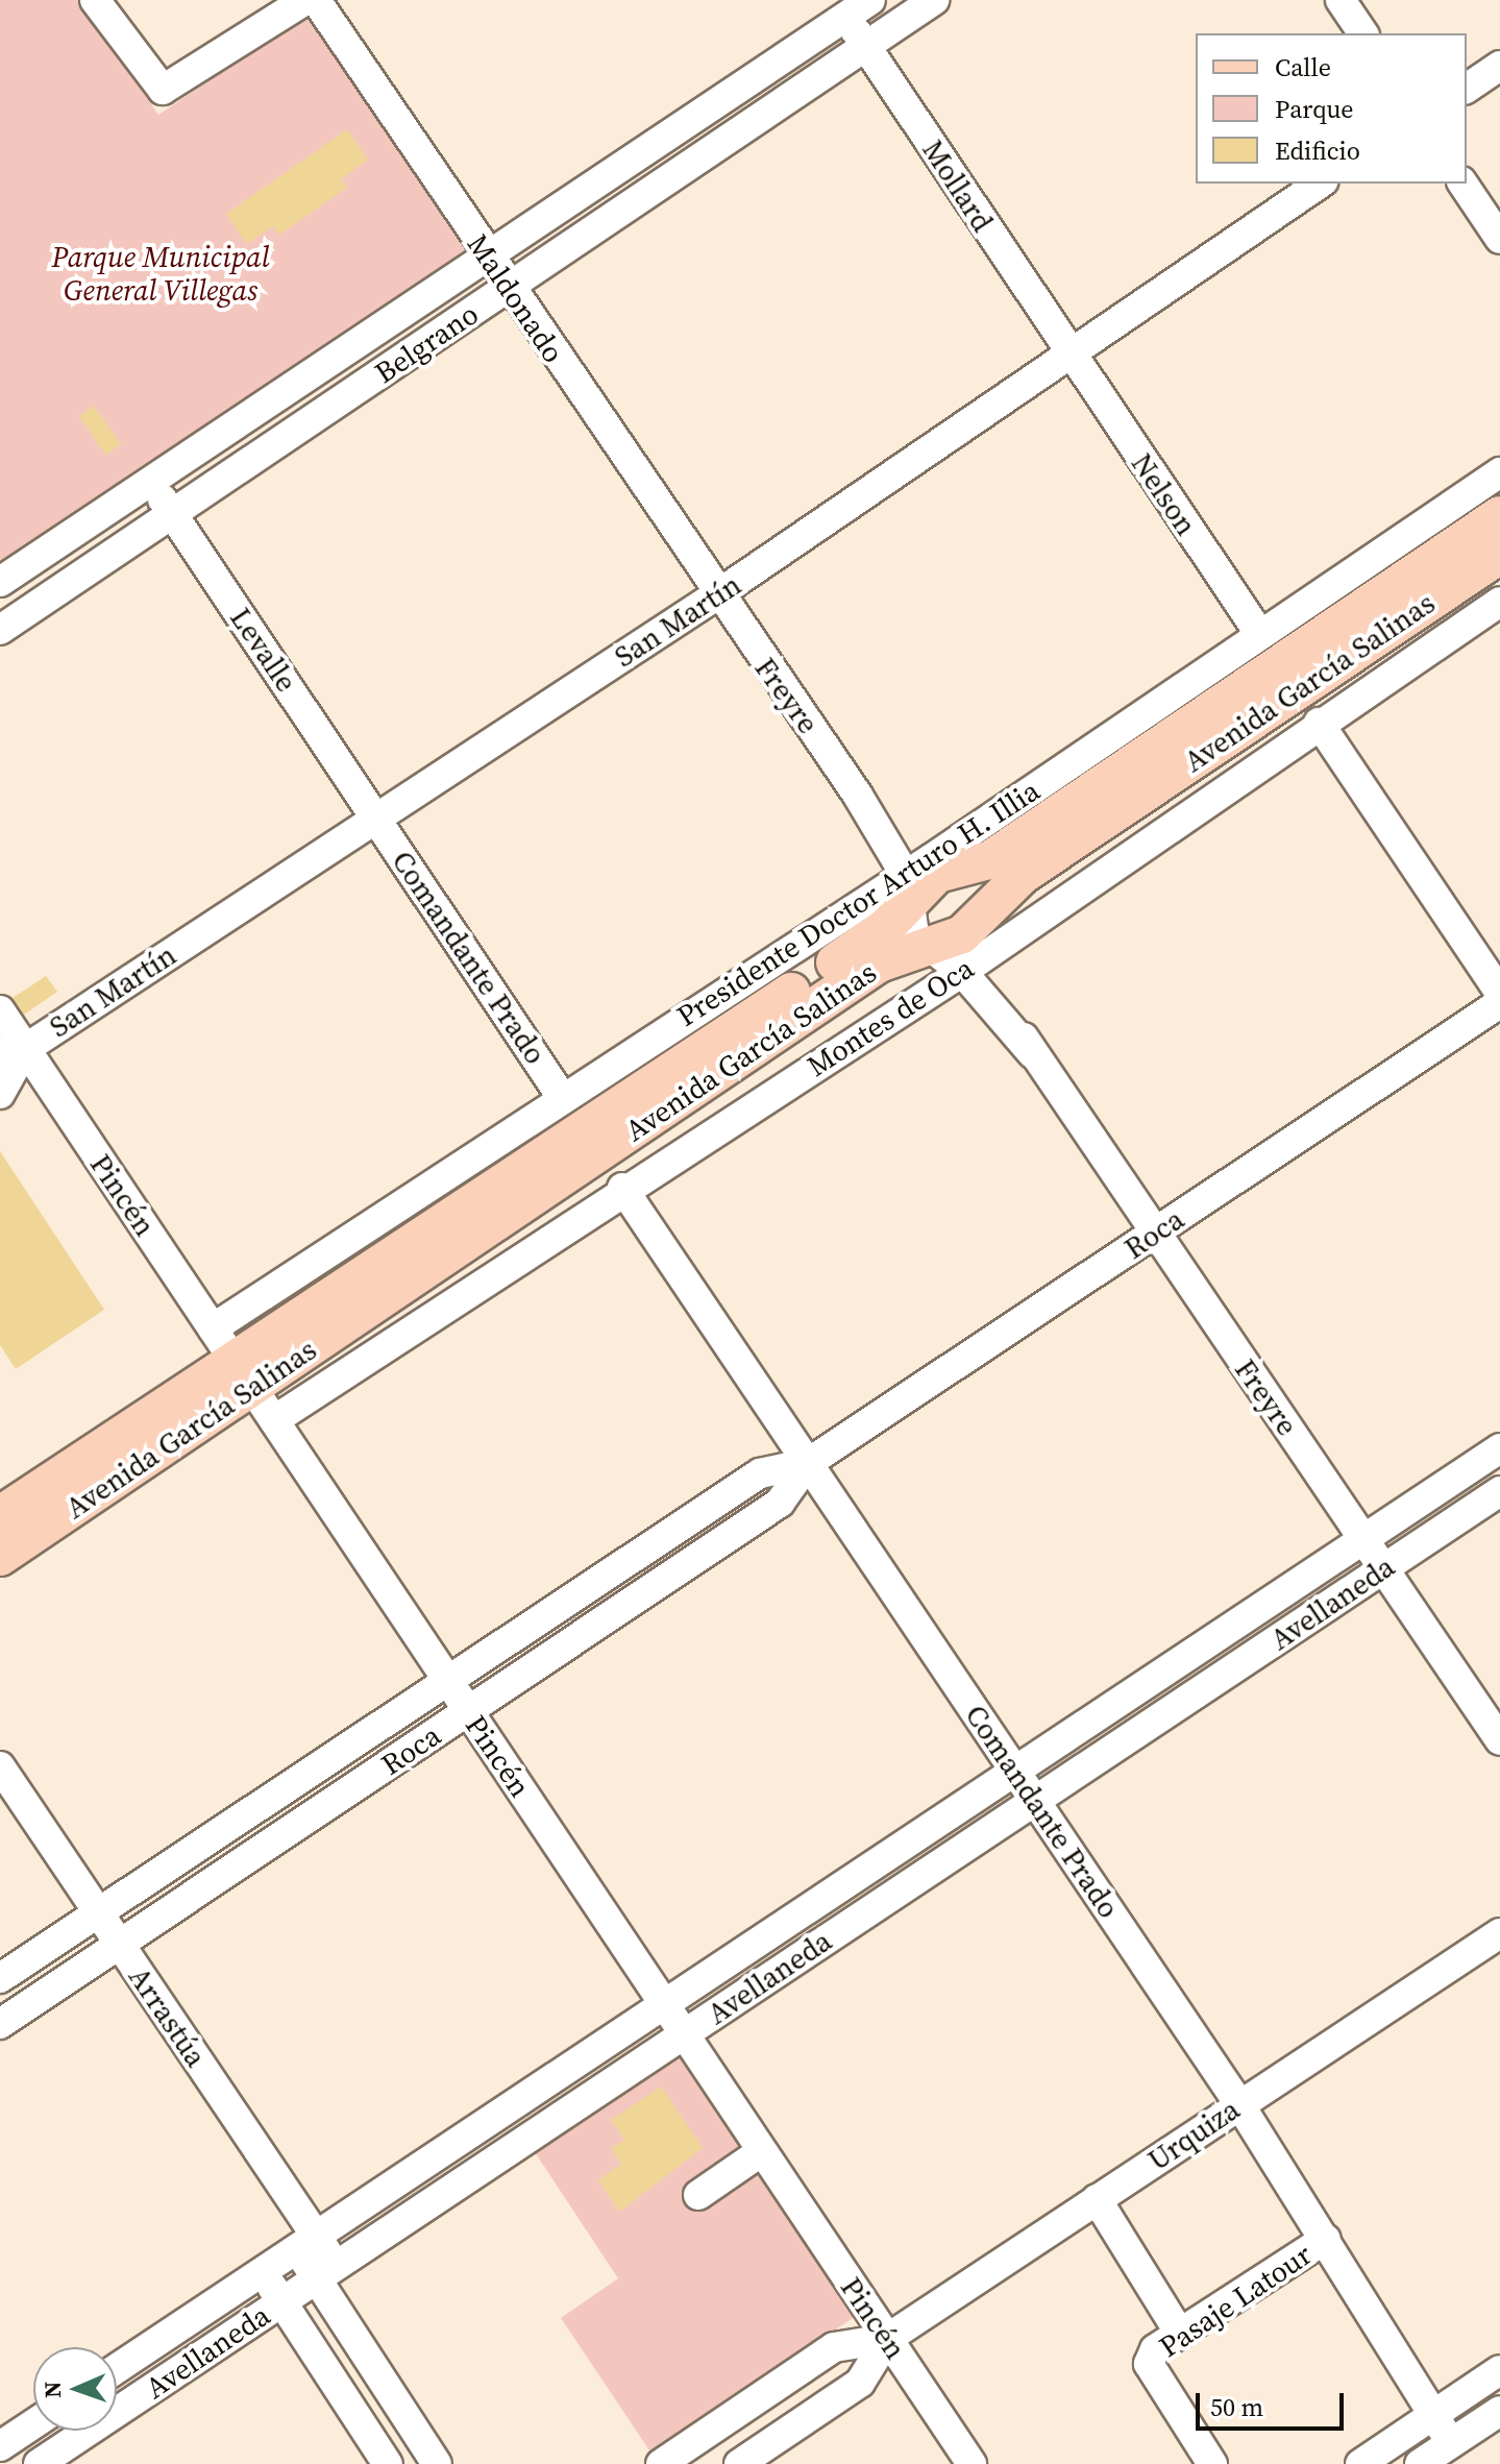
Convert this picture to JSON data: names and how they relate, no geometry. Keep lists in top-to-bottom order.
{
  "streets": {
    "main road": ["Avenida García Salinas"],
    "street": [
      "Mollard",
      "Maldonado",
      "Belgrano",
      "Nelson",
      "San Martín",
      "Levalle",
      "Freyre",
      "Presidente Doctor Arturo H. Illia",
      "Comandante Prado",
      "Montes de Oca",
      "Pincén",
      "Roca",
      "Avellaneda",
      "Arrastúa",
      "Urquiza",
      "Pasaje Latour"
    ]
  },
  "crossings": [
    ["Mollard", "Belgrano"],
    ["Mollard", "Nelson"],
    ["Mollard", "San Martín"],
    ["Maldonado", "Belgrano"],
    ["Maldonado", "San Martín"],
    ["Maldonado", "Freyre"],
    ["Belgrano", "Levalle"],
    ["Nelson", "San Martín"],
    ["Nelson", "Presidente Doctor Arturo H. Illia"],
    ["San Martín", "Levalle"],
    ["San Martín", "Freyre"],
    ["San Martín", "Comandante Prado"],
    ["San Martín", "Pincén"],
    ["Levalle", "Comandante Prado"],
    ["Avenida García Salinas", "Freyre"],
    ["Avenida García Salinas", "Presidente Doctor Arturo H. Illia"],
    ["Avenida García Salinas", "Pincén"],
    ["Freyre", "Presidente Doctor Arturo H. Illia"],
    ["Freyre", "Montes de Oca"],
    ["Freyre", "Roca"],
    ["Freyre", "Avellaneda"],
    ["Presidente Doctor Arturo H. Illia", "Comandante Prado"],
    ["Presidente Doctor Arturo H. Illia", "Pincén"],
    ["Comandante Prado", "Montes de Oca"],
    ["Comandante Prado", "Roca"],
    ["Comandante Prado", "Avellaneda"],
    ["Comandante Prado", "Urquiza"],
    ["Comandante Prado", "Pasaje Latour"],
    ["Montes de Oca", "Pincén"],
    ["Pincén", "Roca"],
    ["Pincén", "Avellaneda"],
    ["Pincén", "Urquiza"],
    ["Roca", "Arrastúa"],
    ["Avellaneda", "Arrastúa"]
  ],
  "parks": ["Parque Municipal General Villegas"],
  "legend": ["Calle", "Parque", "Edificio"],
  "scale_bar": "50 m",
  "north": "left"
}
